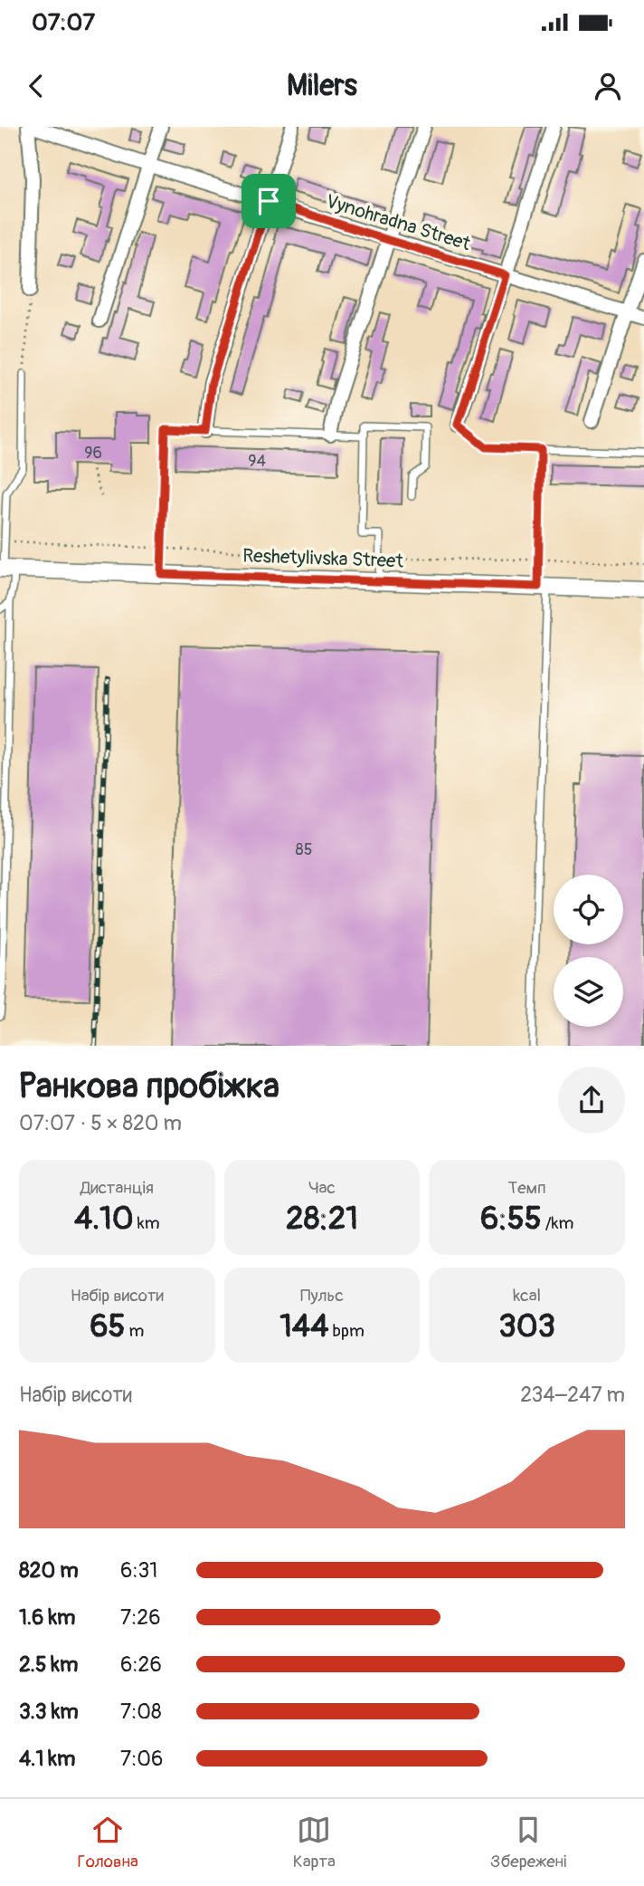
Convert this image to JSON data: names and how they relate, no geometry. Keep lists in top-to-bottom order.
{
  "streets": {
    "street": ["Vynohradna Street", "Reshetylivska Street"]
  },
  "house_numbers": ["96", "94", "85"],
  "page": {
    "status": "07:07",
    "header": "Milers",
    "heading": ["Ранкова пробіжка", "07:07 · 5 × 820 m"],
    "stats": [
      ["Дистанція", "4.10 km"],
      ["Час", "28:21"],
      ["Темп", "6:55 /km"],
      ["Набір висоти", "65 m"],
      ["Пульс", "144 bpm"],
      ["kcal", "303"]
    ],
    "chart": ["Набір висоти", "234–247 m"],
    "list": [
      {
        "name": "820 m",
        "note": "6:31"
      },
      {
        "name": "1.6 km",
        "note": "7:26"
      },
      {
        "name": "2.5 km",
        "note": "6:26"
      },
      {
        "name": "3.3 km",
        "note": "7:08"
      },
      {
        "name": "4.1 km",
        "note": "7:06"
      }
    ],
    "tabs": ["Головна", "Карта", "Збережені"]
  }
}
